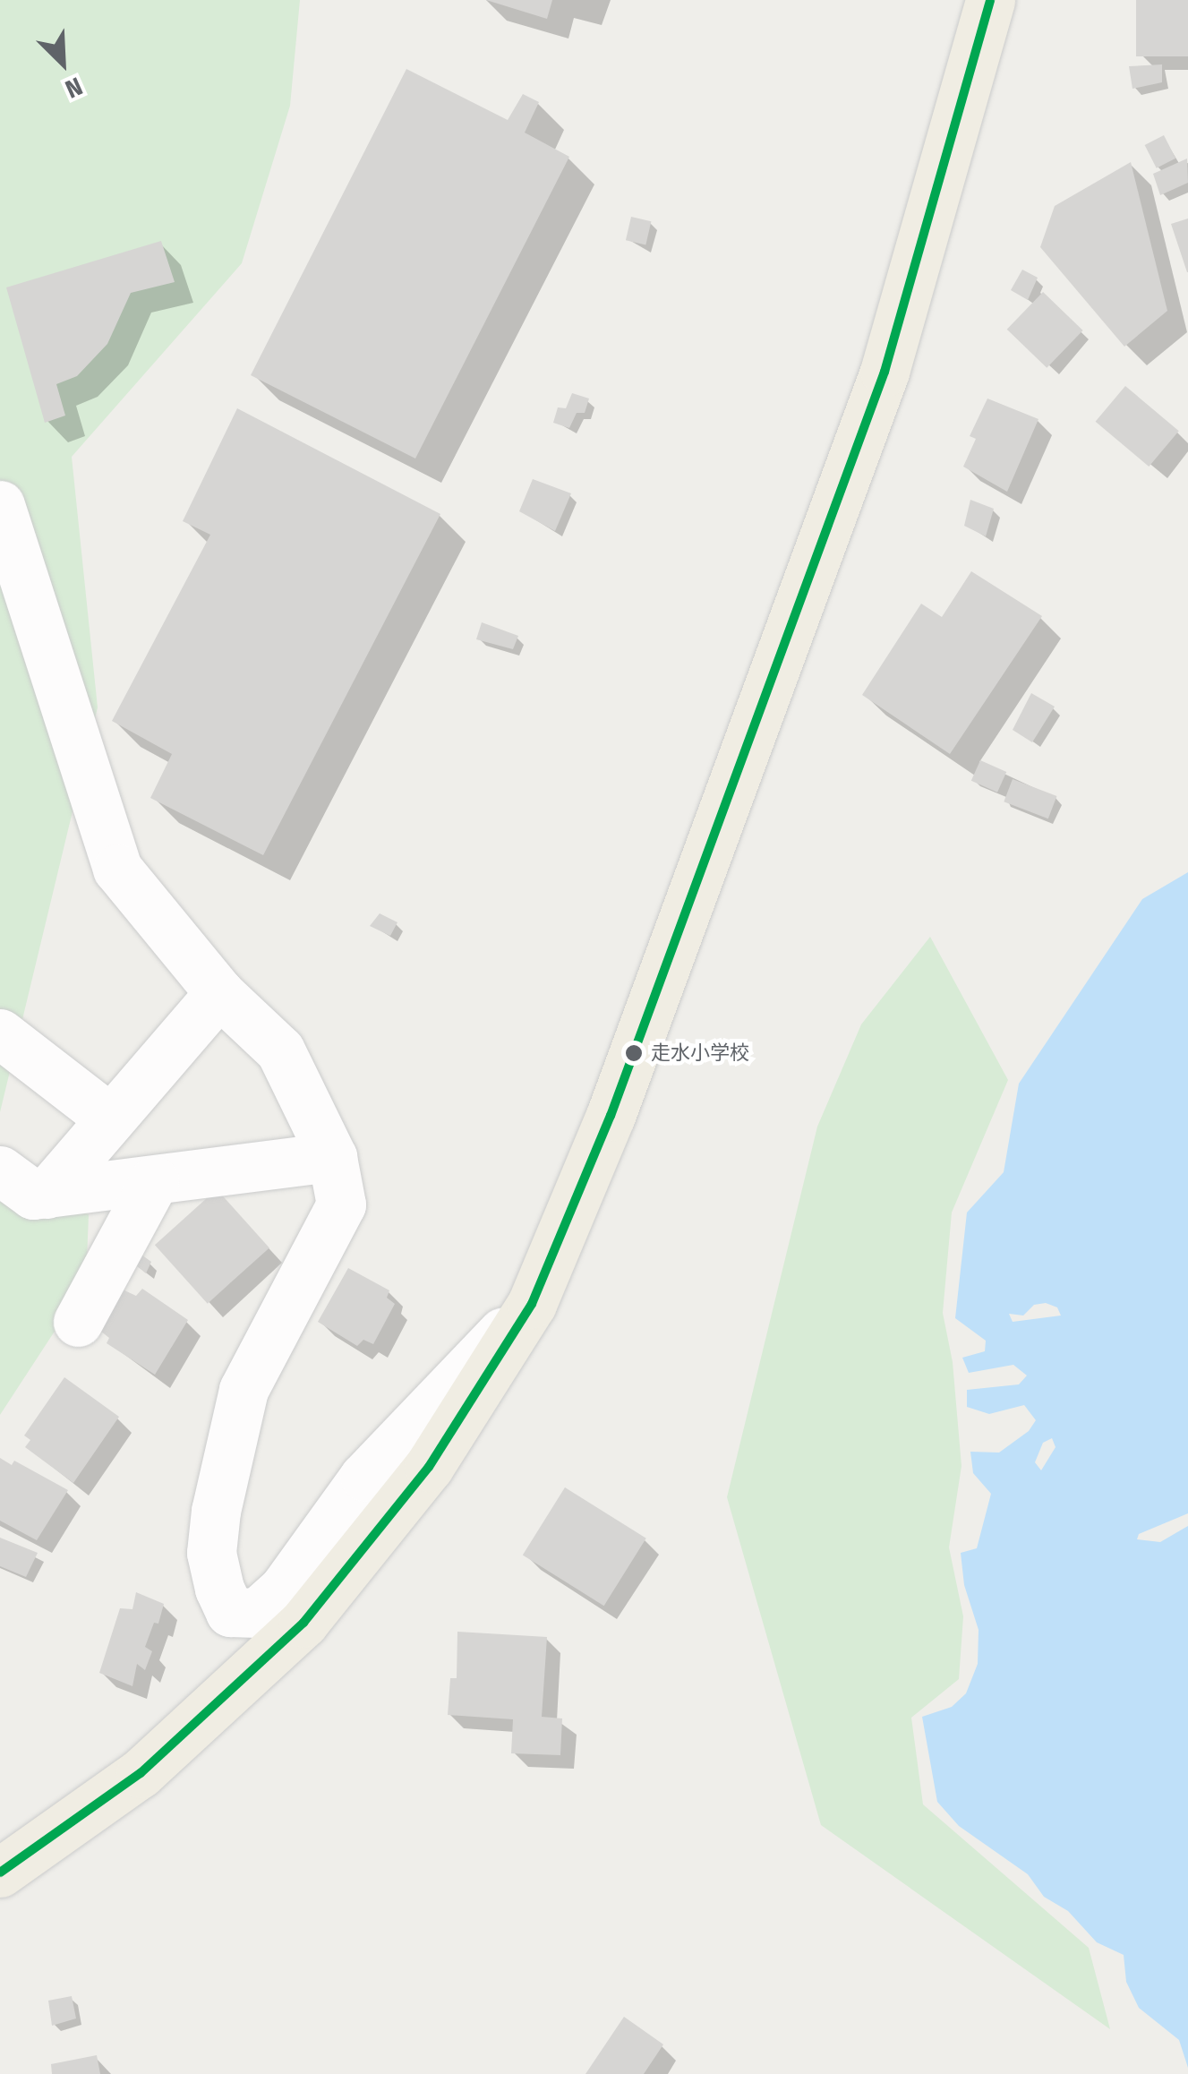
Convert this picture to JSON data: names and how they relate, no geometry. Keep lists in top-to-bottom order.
{
  "places": ["走水小学校"],
  "north": "bottom right"
}
